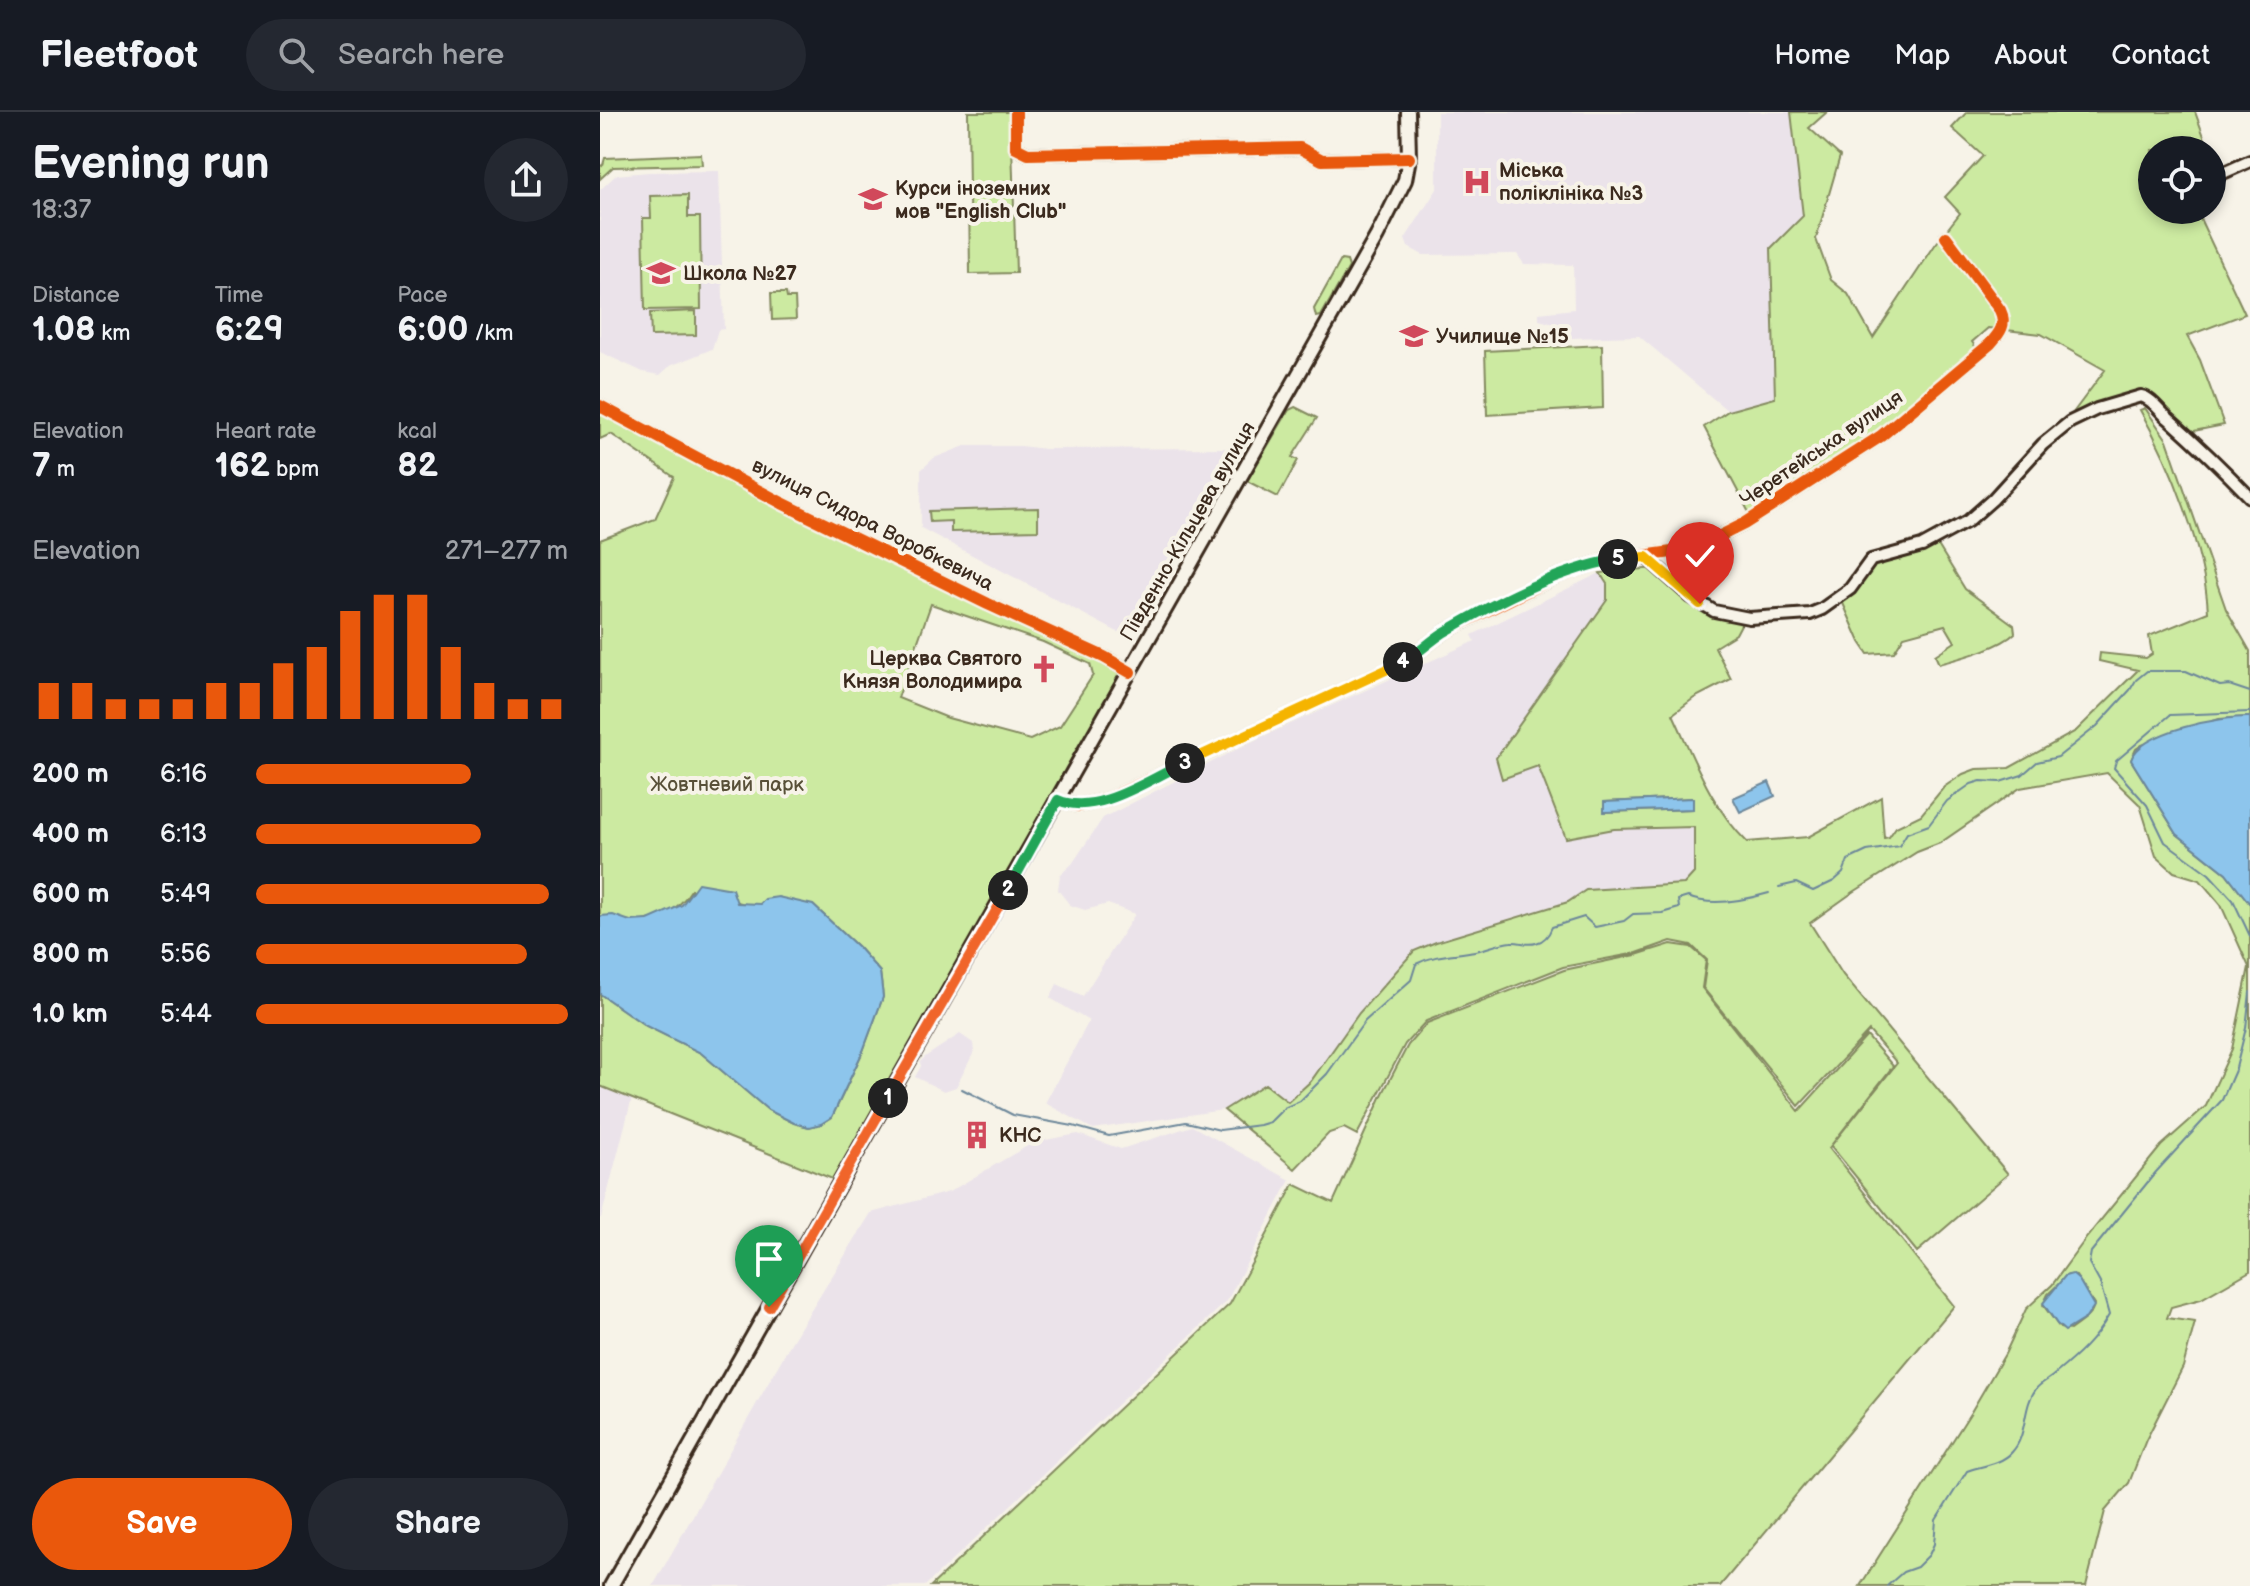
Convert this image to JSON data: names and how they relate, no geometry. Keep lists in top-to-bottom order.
{
  "streets": {
    "main road": ["Південно-Кільцева вулиця"],
    "street": ["Черетейська вулиця", "вулиця Сидора Воробкевича"]
  },
  "crossings": [
    ["Черетейська вулиця", "Південно-Кільцева вулиця"],
    ["вулиця Сидора Воробкевича", "Південно-Кільцева вулиця"]
  ],
  "parks": ["Жовтневий парк"],
  "places": {
    "hospital": ["Міська поліклініка №3"],
    "school or university": ["Курси іноземних мов \"English Club\"", "Школа №27", "Училище №15"],
    "church": ["Церква Святого Князя Володимира"],
    "building": ["КНС"]
  },
  "page": {
    "header": "Fleetfoot",
    "search": "Search here",
    "nav": [
      "Home",
      "Map",
      "About",
      "Contact"
    ],
    "heading": ["Evening run", "18:37"],
    "stats": [
      ["Distance", "1.08 km"],
      ["Time", "6:29"],
      ["Pace", "6:00 /km"],
      ["Elevation", "7 m"],
      ["Heart rate", "162 bpm"],
      ["kcal", "82"]
    ],
    "chart": ["Elevation", "271–277 m"],
    "pins": [
      "5",
      "4",
      "3",
      "2",
      "1"
    ],
    "list": [
      {
        "name": "200 m",
        "note": "6:16"
      },
      {
        "name": "400 m",
        "note": "6:13"
      },
      {
        "name": "600 m",
        "note": "5:49"
      },
      {
        "name": "800 m",
        "note": "5:56"
      },
      {
        "name": "1.0 km",
        "note": "5:44"
      }
    ],
    "buttons": ["Save", "Share"]
  }
}
